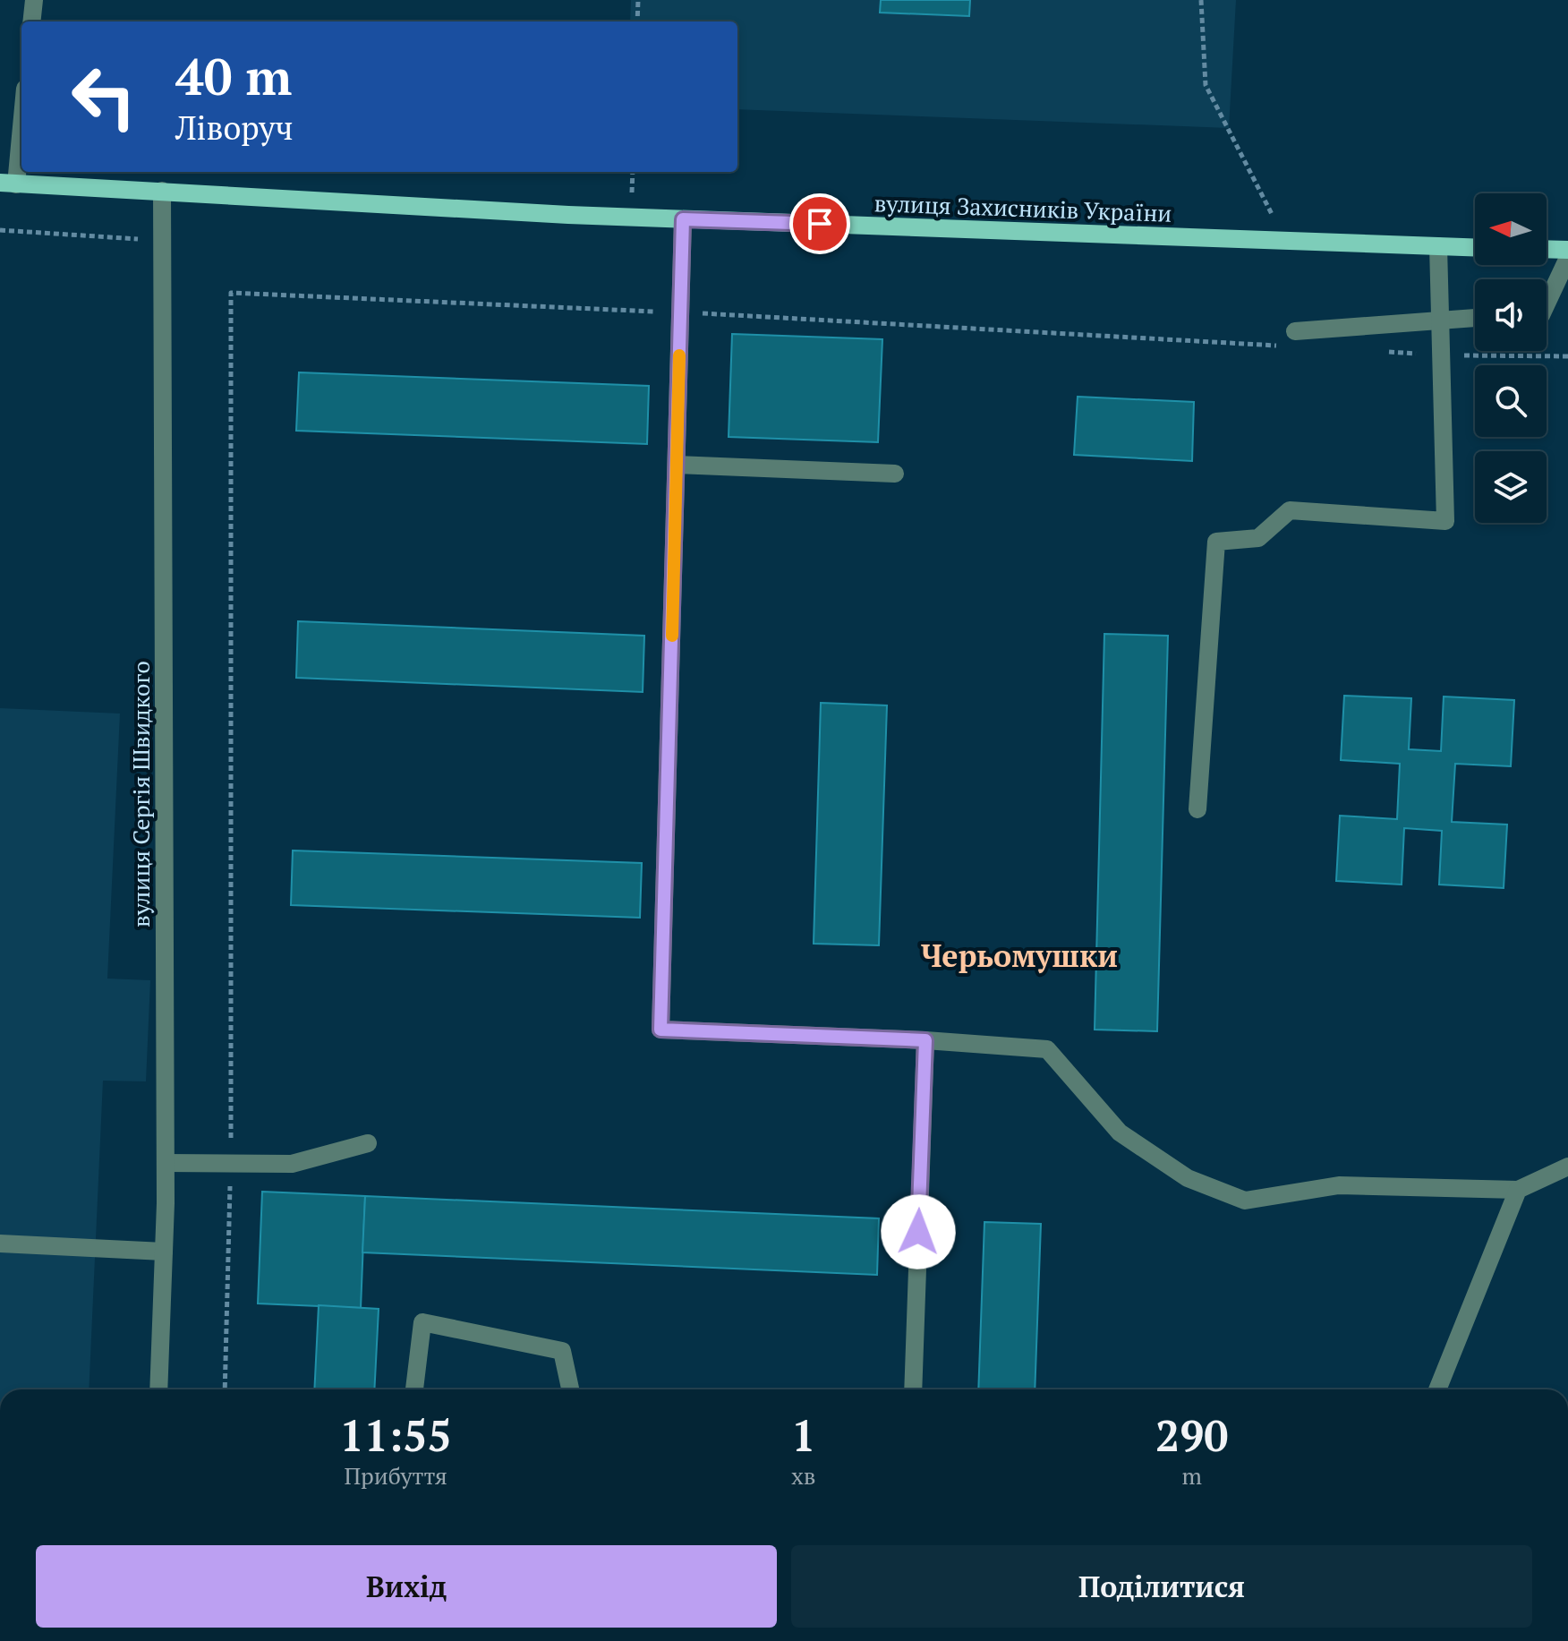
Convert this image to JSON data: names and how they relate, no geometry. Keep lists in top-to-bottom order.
{
  "streets": {
    "main road": ["вулиця Захисників України"],
    "street": ["вулиця Сергія Швидкого"]
  },
  "crossings": [
    ["вулиця Захисників України", "вулиця Сергія Швидкого"]
  ],
  "districts": ["Черьомушки"],
  "north": "left",
  "page": {
    "turn": ["40 m", "Ліворуч"],
    "eta": [
      "11:55",
      "Прибуття",
      "1",
      "хв",
      "290",
      "m"
    ],
    "buttons": ["Вихід", "Поділитися"]
  }
}
